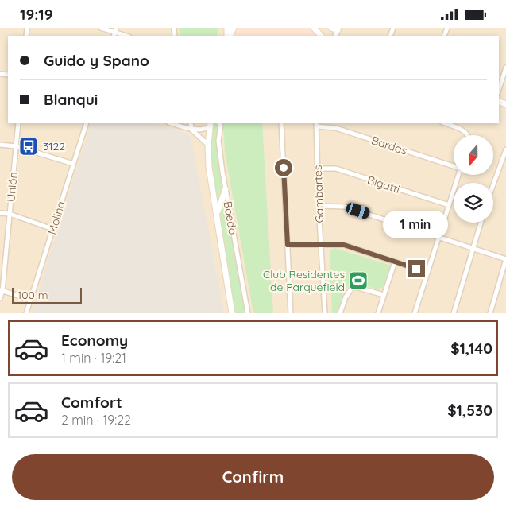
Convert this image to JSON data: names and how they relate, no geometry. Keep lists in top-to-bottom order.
{
  "streets": {
    "street": [
      "Bardas",
      "Bigatti",
      "Unión",
      "Gambartes",
      "Molina",
      "Boedo"
    ]
  },
  "crossings": [
    ["Bardas", "Gambartes"],
    ["Bigatti", "Gambartes"]
  ],
  "places": {
    "bus stop": ["3122"],
    "sports": ["Club Residentes de Parquefield"]
  },
  "scale_bar": "100 m",
  "north": "bottom",
  "page": {
    "status": "19:19",
    "banner": ["Guido y Spano", "Blanqui"],
    "bubble": "1 min",
    "scale": "100 m",
    "list": [
      {
        "name": "Economy",
        "note": "1 min · 19:21",
        "value": "$1,140"
      },
      {
        "name": "Comfort",
        "note": "2 min · 19:22",
        "value": "$1,530"
      }
    ],
    "buttons": "Confirm"
  }
}
